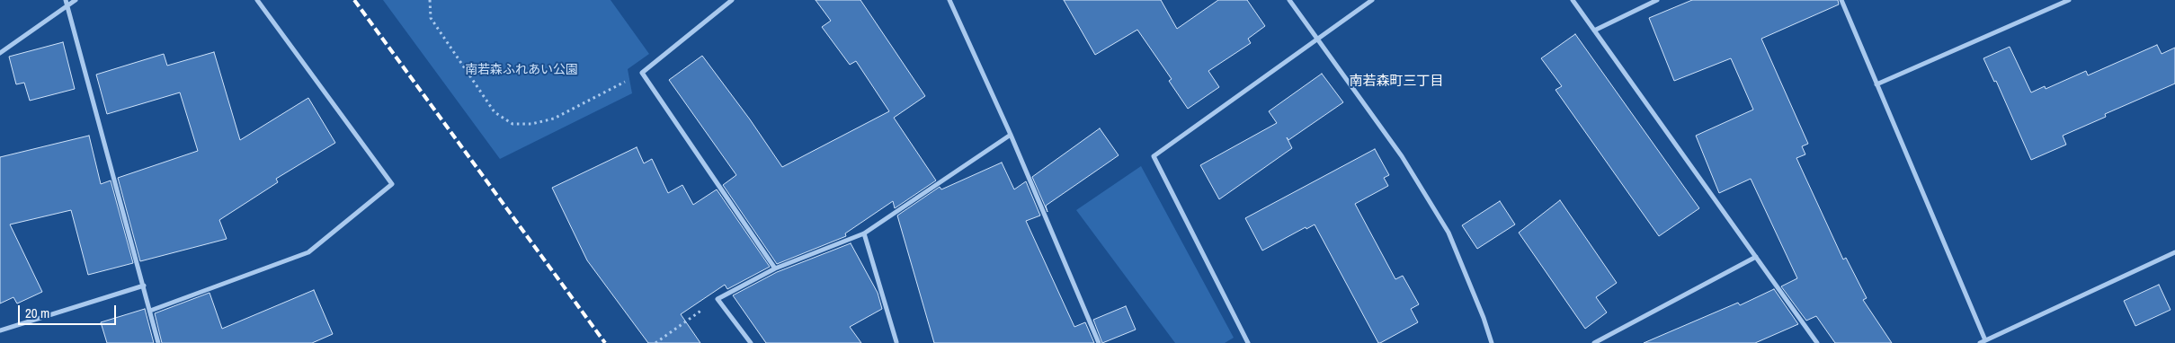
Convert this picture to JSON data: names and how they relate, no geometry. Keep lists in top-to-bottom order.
{
  "districts": ["南若森町三丁目"],
  "parks": ["南若森ふれあい公園"],
  "scale_bar": "20 m"
}
